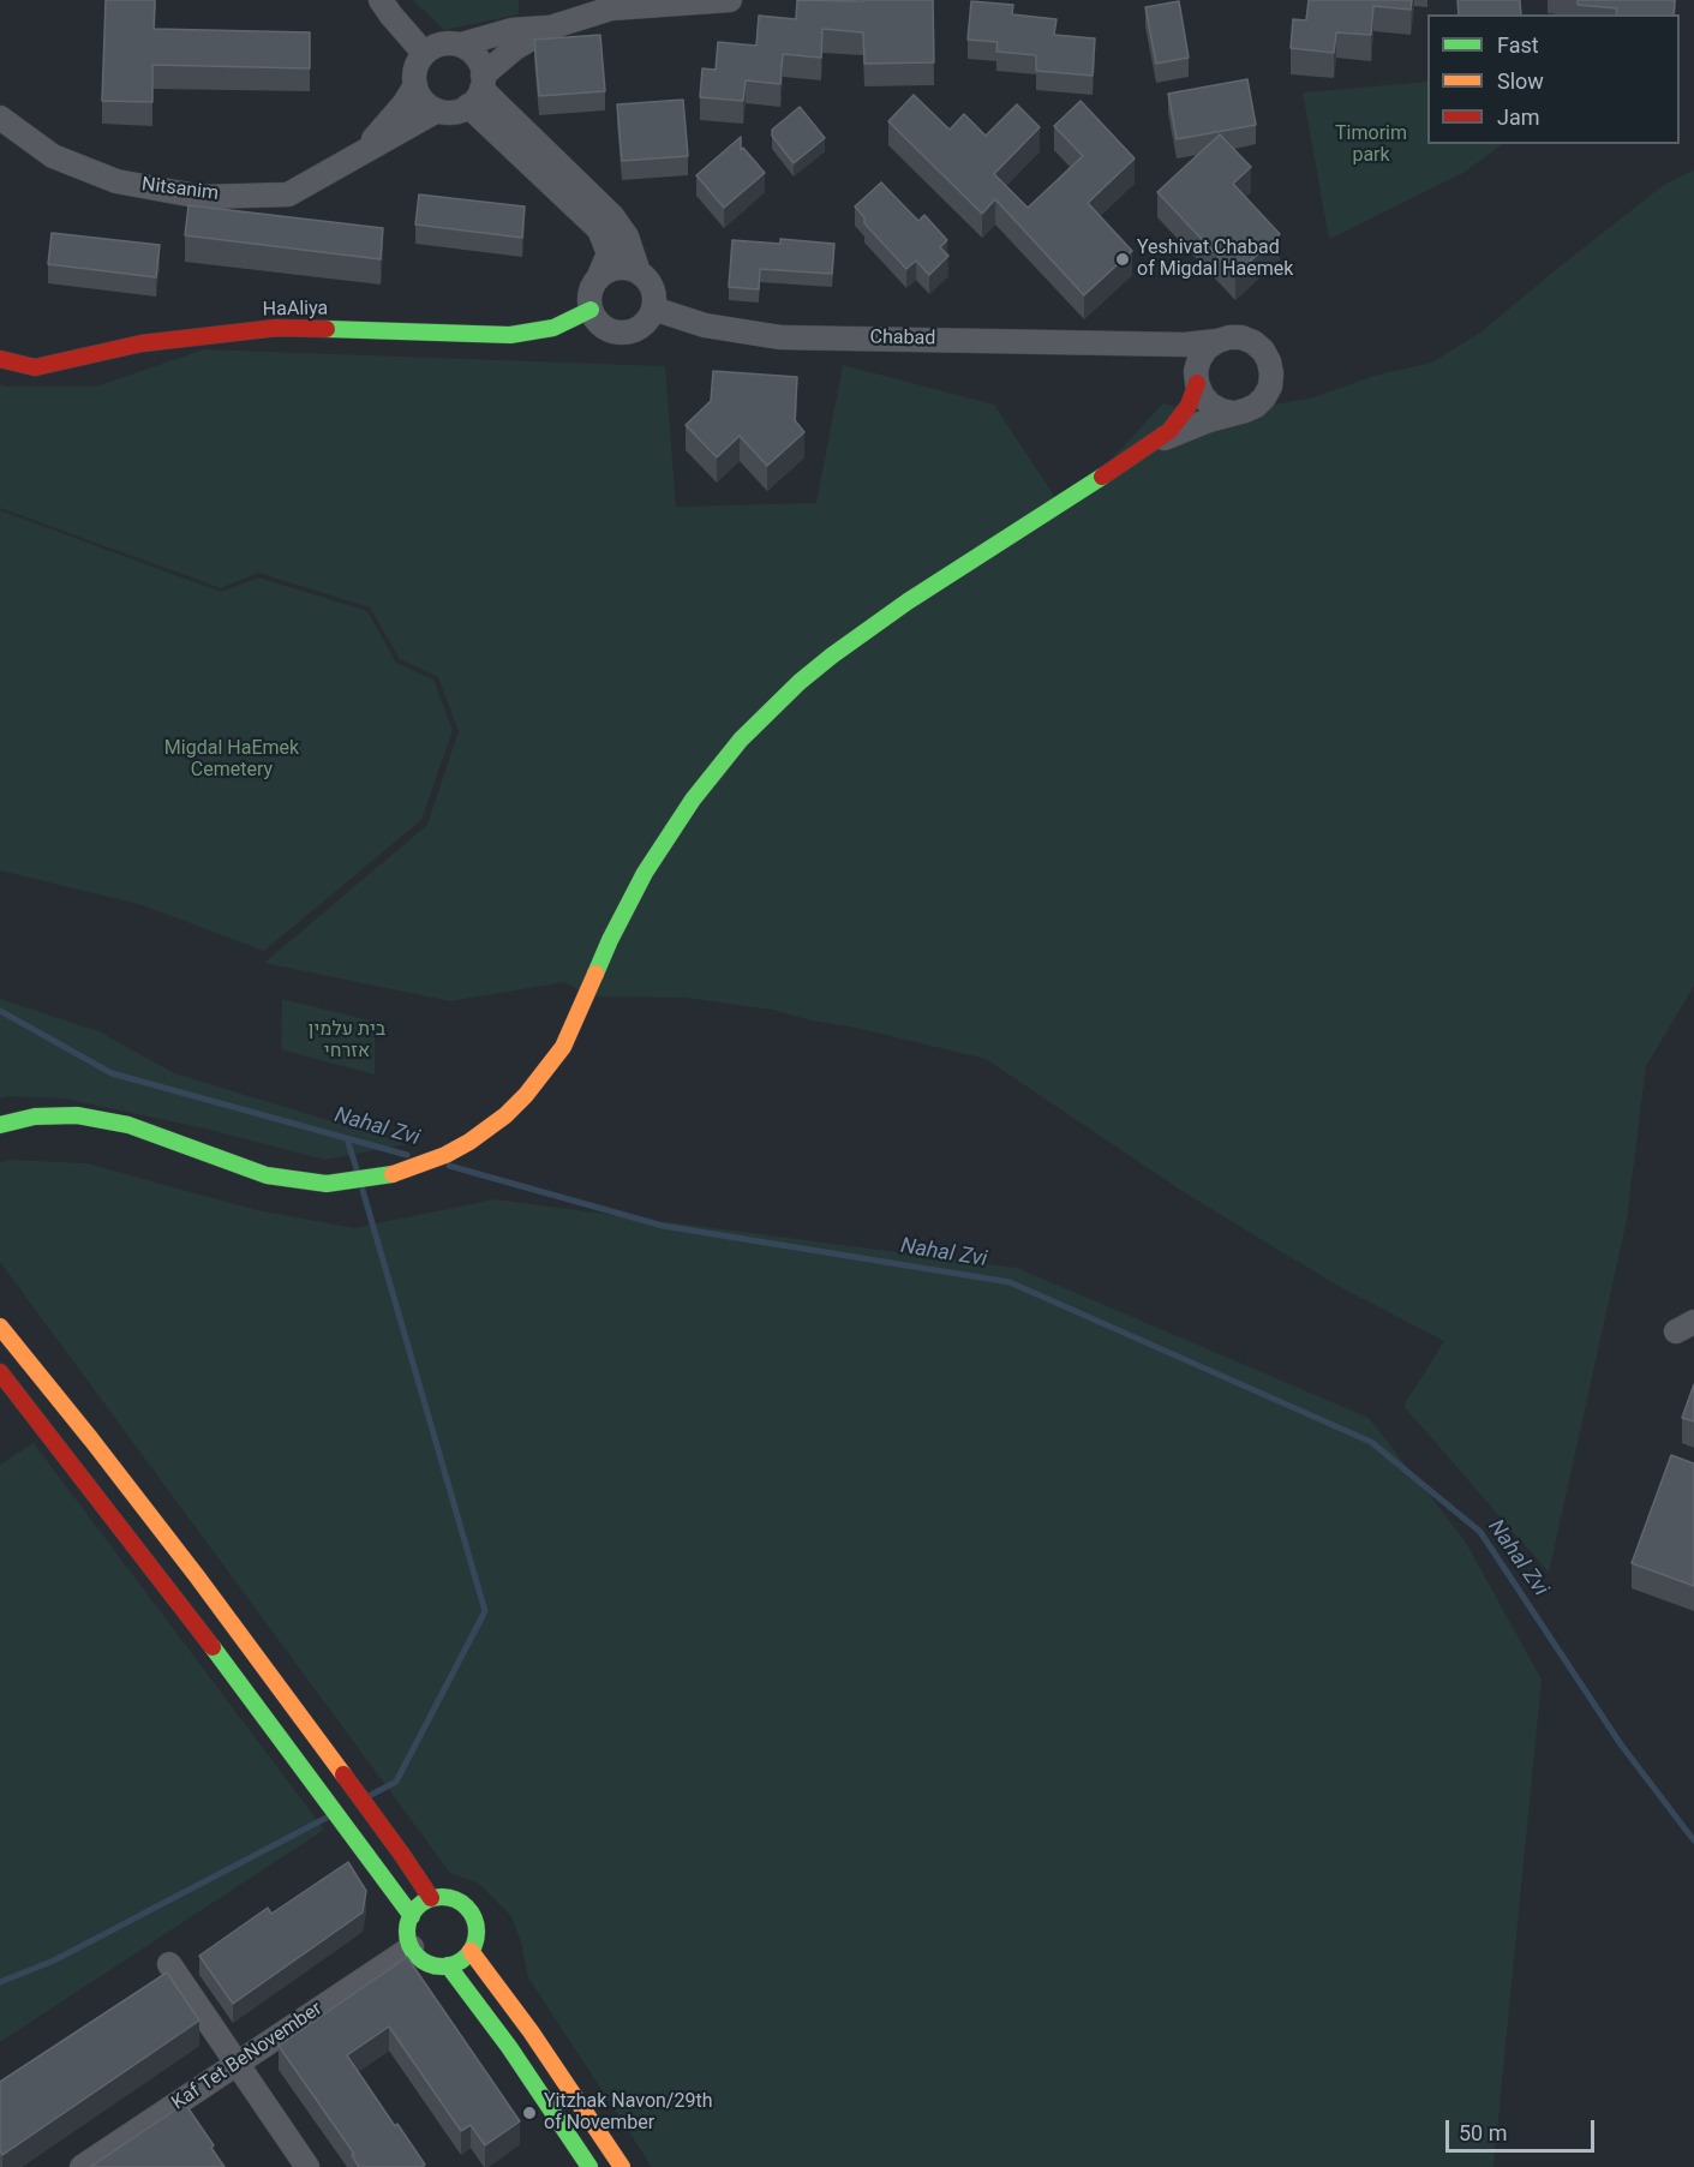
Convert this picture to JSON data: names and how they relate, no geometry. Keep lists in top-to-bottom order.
{
  "streets": {
    "street": [
      "Nitsanim",
      "HaAliya",
      "Chabad",
      "Kaf Tet BeNovember"
    ]
  },
  "crossings": [
    ["HaAliya", "Chabad"]
  ],
  "water": ["Nahal Zvi"],
  "parks": ["Timorim park", "Migdal HaEmek Cemetery", "בית עלמין אזרחי"],
  "places": ["Yeshivat Chabad of Migdal Haemek", "Yitzhak Navon/29th of November"],
  "legend": ["Fast", "Slow", "Jam"],
  "scale_bar": "50 m"
}
